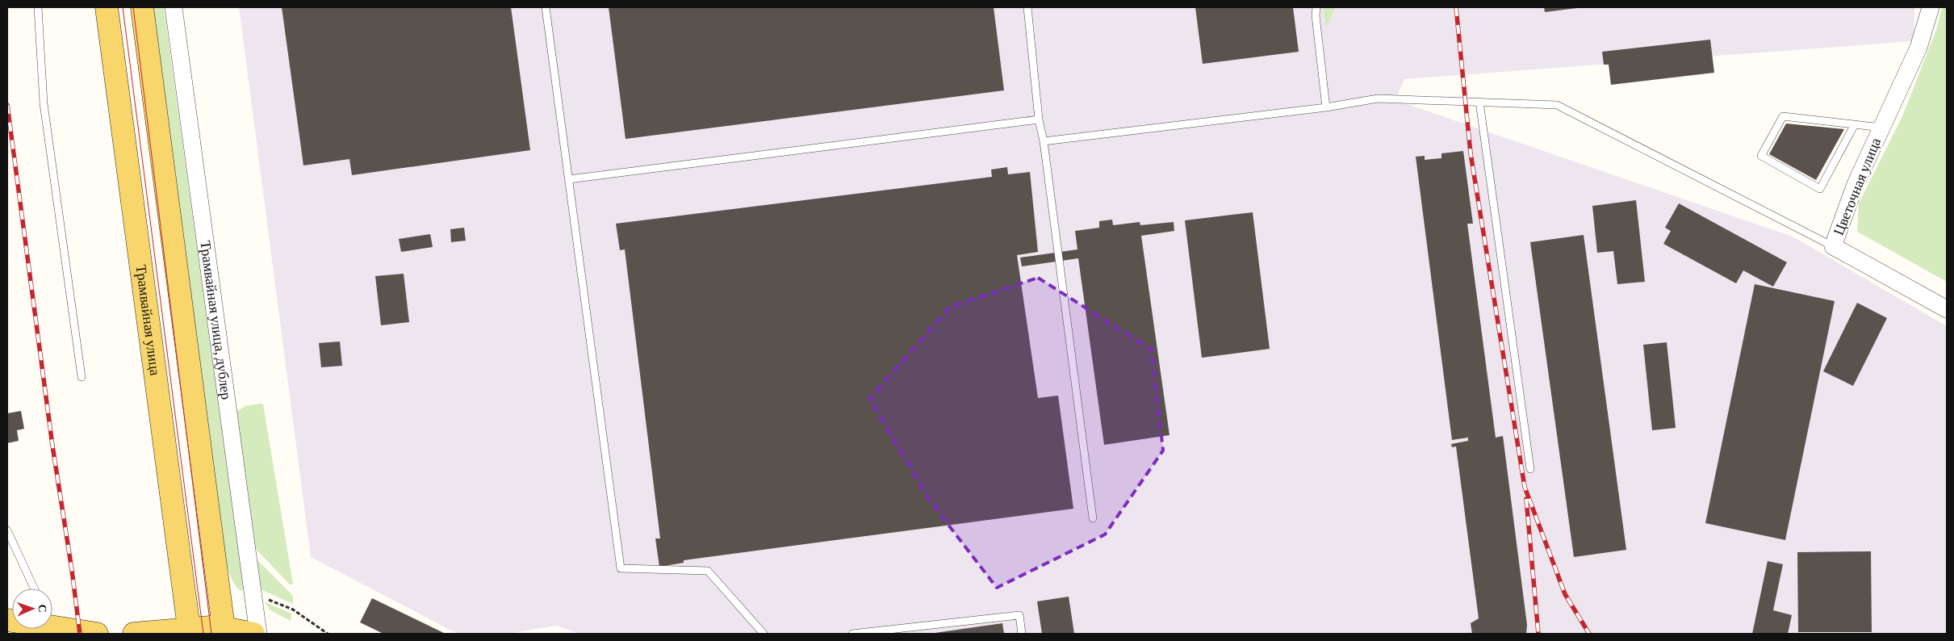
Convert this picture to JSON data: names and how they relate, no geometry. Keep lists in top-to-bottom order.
{
  "streets": {
    "main road": ["Трамвайная улица"],
    "street": ["Цветочная улица", "Трамвайная улица, дублер"]
  },
  "north": "right"
}
